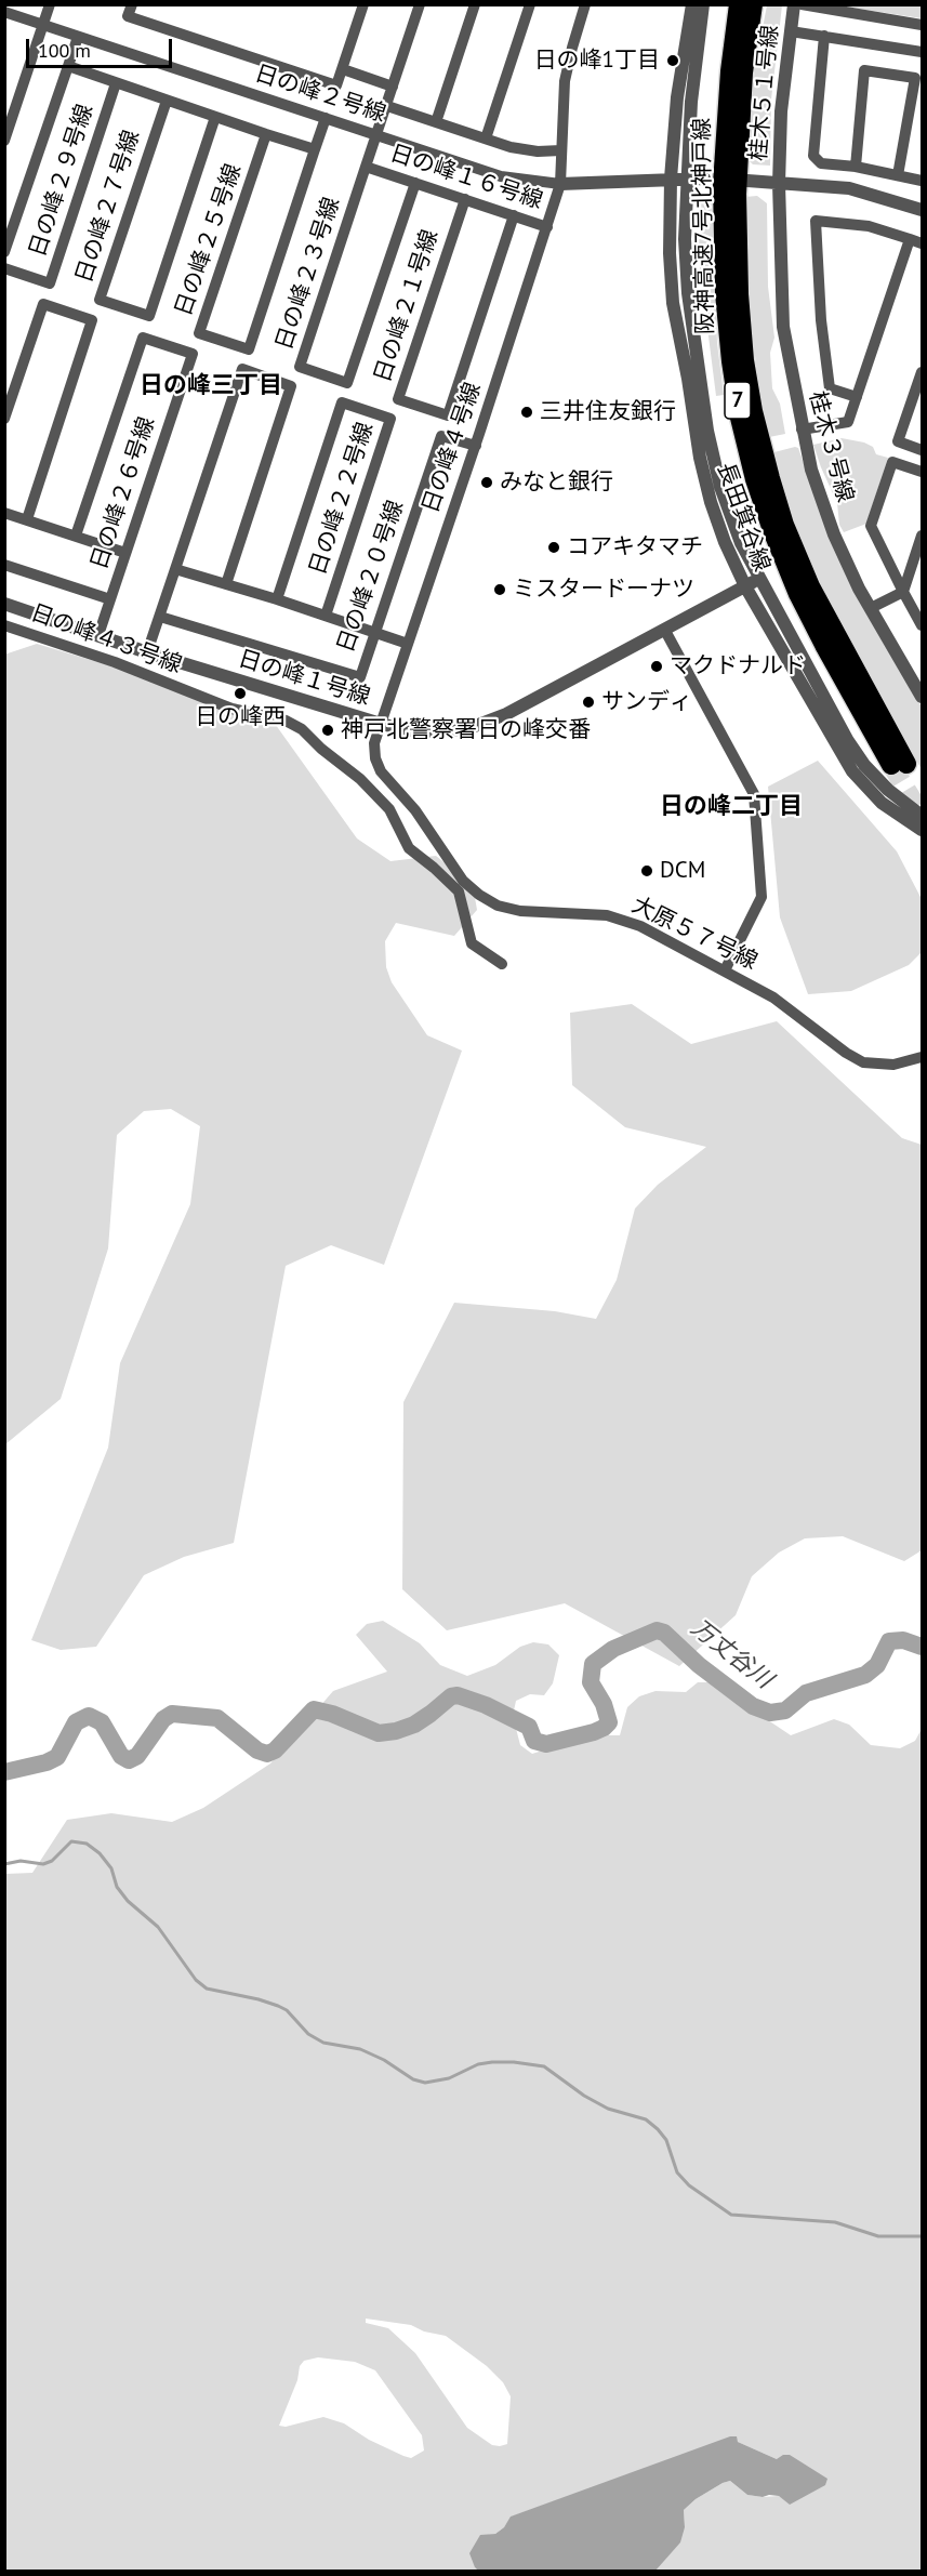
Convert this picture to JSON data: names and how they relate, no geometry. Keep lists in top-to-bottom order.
{
  "streets": {
    "highway": ["阪神高速7号北神戸線", "7"],
    "street": [
      "桂木５１号線",
      "日の峰２号線",
      "日の峰１６号線",
      "日の峰２９号線",
      "日の峰２７号線",
      "日の峰２５号線",
      "日の峰２３号線",
      "日の峰２１号線",
      "桂木３号線",
      "日の峰４号線",
      "日の峰２６号線",
      "日の峰２２号線",
      "長田箕谷線",
      "日の峰２０号線",
      "日の峰４３号線",
      "日の峰１号線",
      "大原５７号線"
    ]
  },
  "crossings": [
    ["桂木５１号線", "桂木３号線"],
    ["日の峰２号線", "日の峰１６号線"],
    ["日の峰２号線", "日の峰２９号線"],
    ["日の峰２号線", "日の峰４号線"],
    ["日の峰２号線", "長田箕谷線"],
    ["日の峰１６号線", "日の峰２３号線"],
    ["日の峰１６号線", "日の峰２１号線"],
    ["日の峰１６号線", "日の峰４号線"],
    ["日の峰４号線", "日の峰２０号線"],
    ["日の峰４号線", "日の峰１号線"],
    ["日の峰４号線", "大原５７号線"],
    ["日の峰２６号線", "日の峰１号線"],
    ["長田箕谷線", "日の峰１号線"],
    ["日の峰１号線", "大原５７号線"]
  ],
  "districts": ["日の峰三丁目", "日の峰二丁目"],
  "water": ["万丈谷川"],
  "places": [
    "日の峰1丁目",
    "三井住友銀行",
    "みなと銀行",
    "コアキタマチ",
    "ミスタードーナツ",
    "マクドナルド",
    "日の峰西",
    "サンディ",
    "神戸北警察署日の峰交番",
    "DCM"
  ],
  "scale_bar": "100 m"
}
